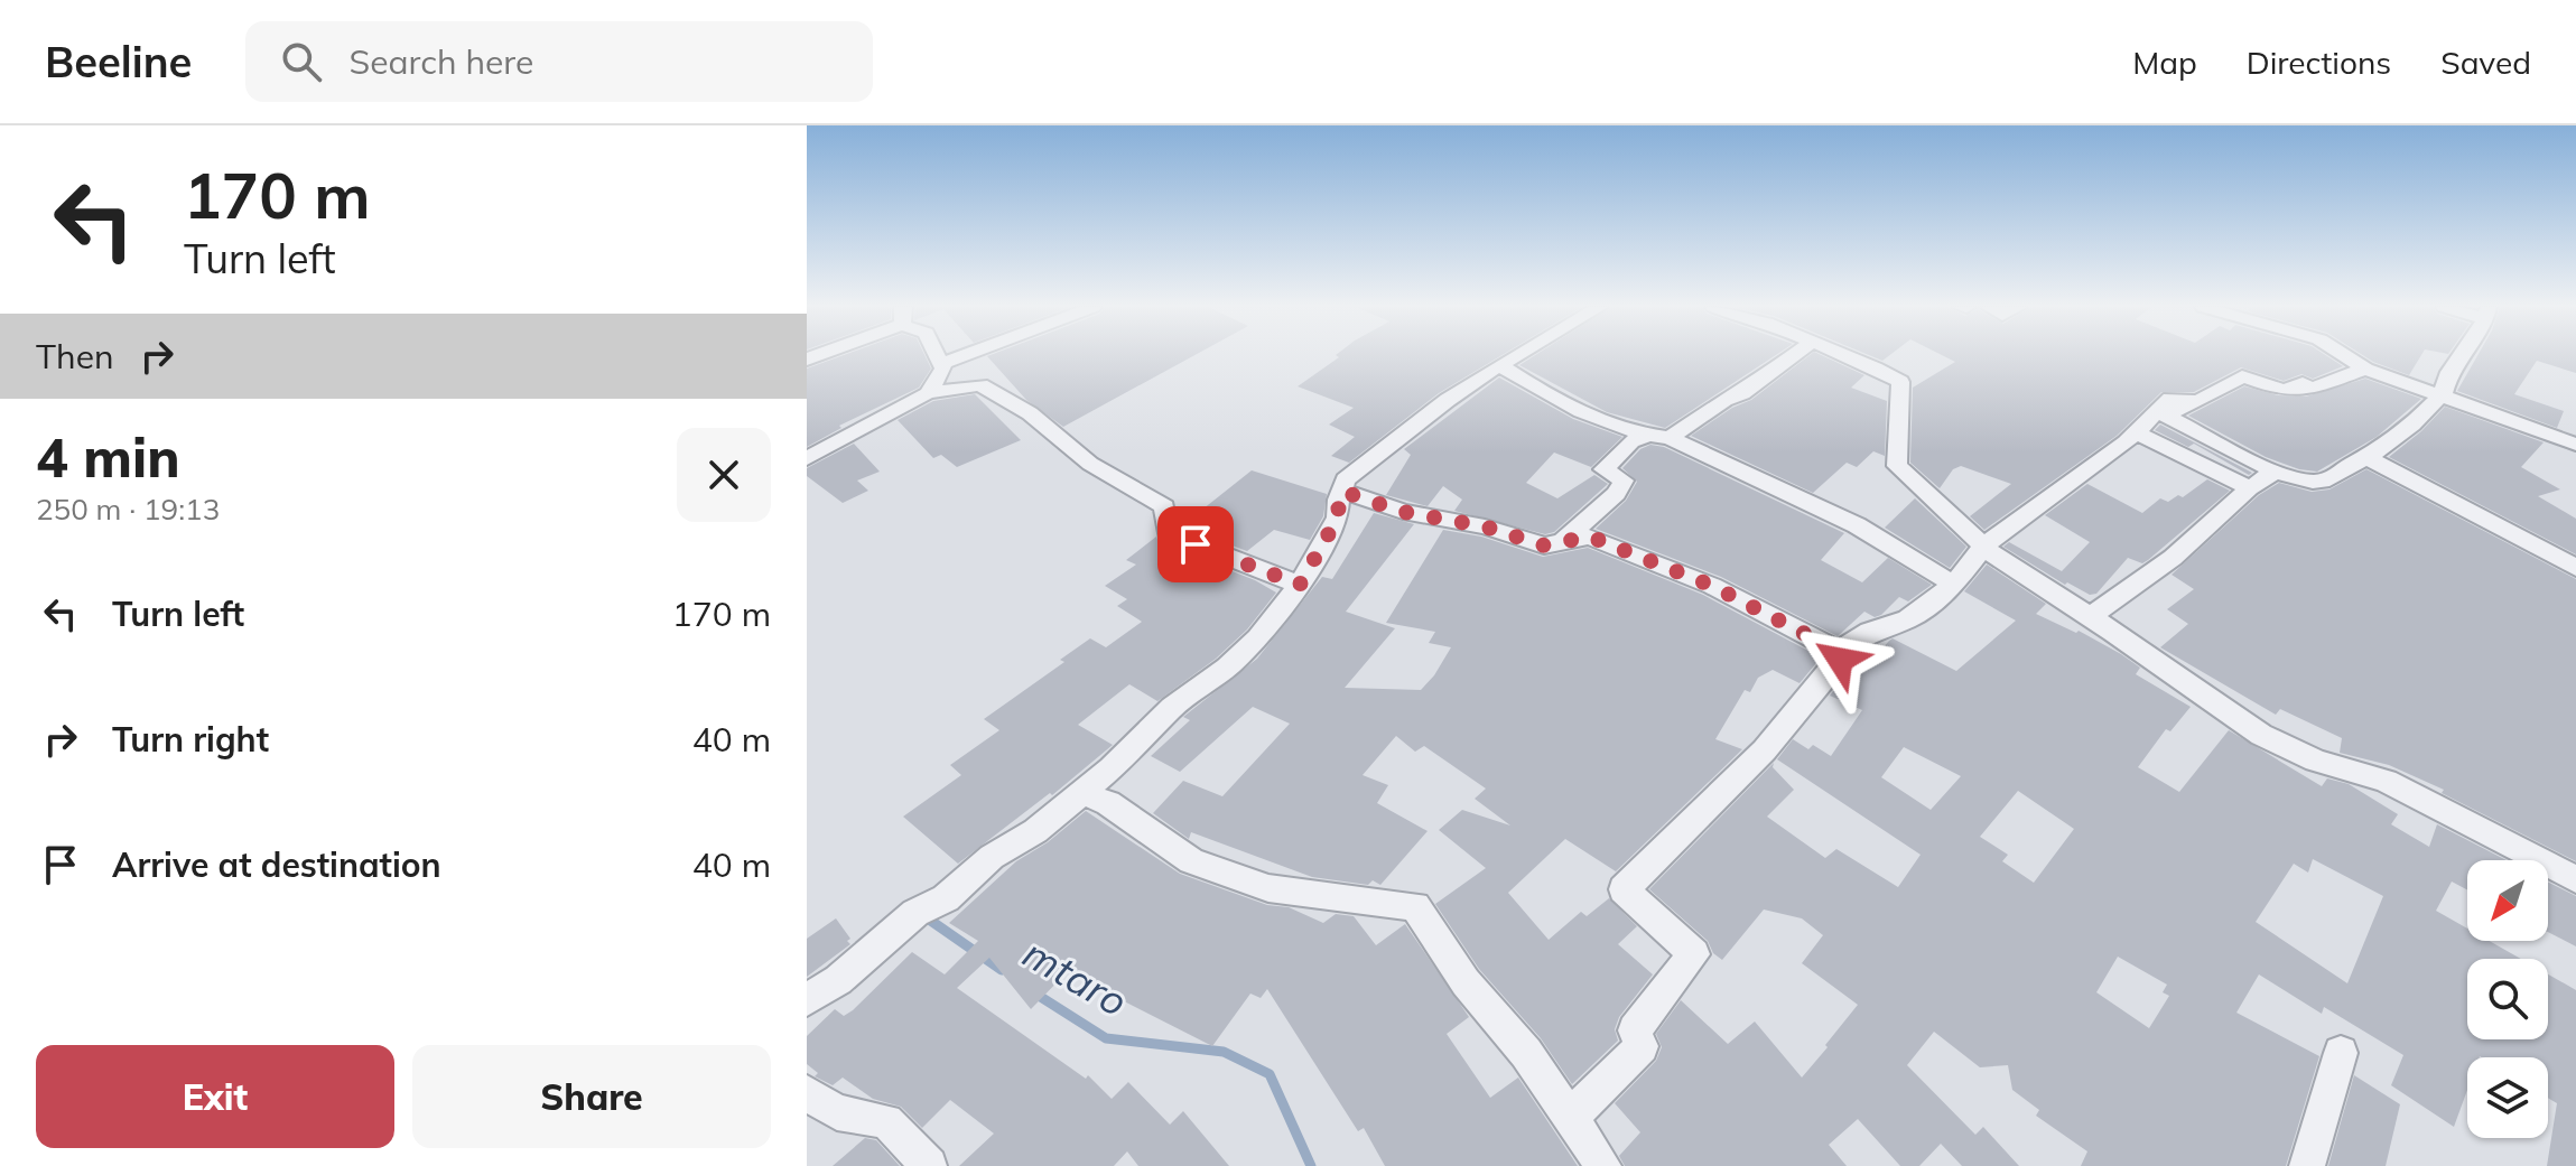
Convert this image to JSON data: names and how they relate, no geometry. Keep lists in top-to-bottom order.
{
  "water": ["mtaro"],
  "north": "bottom left",
  "page": {
    "header": "Beeline",
    "search": "Search here",
    "nav": ["Map", "Directions", "Saved"],
    "turn": ["170 m", "Turn left"],
    "then": "Then",
    "heading": ["4 min", "250 m · 19:13"],
    "list": [
      {
        "name": "Turn left",
        "value": "170 m"
      },
      {
        "name": "Turn right",
        "value": "40 m"
      },
      {
        "name": "Arrive at destination",
        "value": "40 m"
      }
    ],
    "buttons": ["Exit", "Share"]
  }
}
